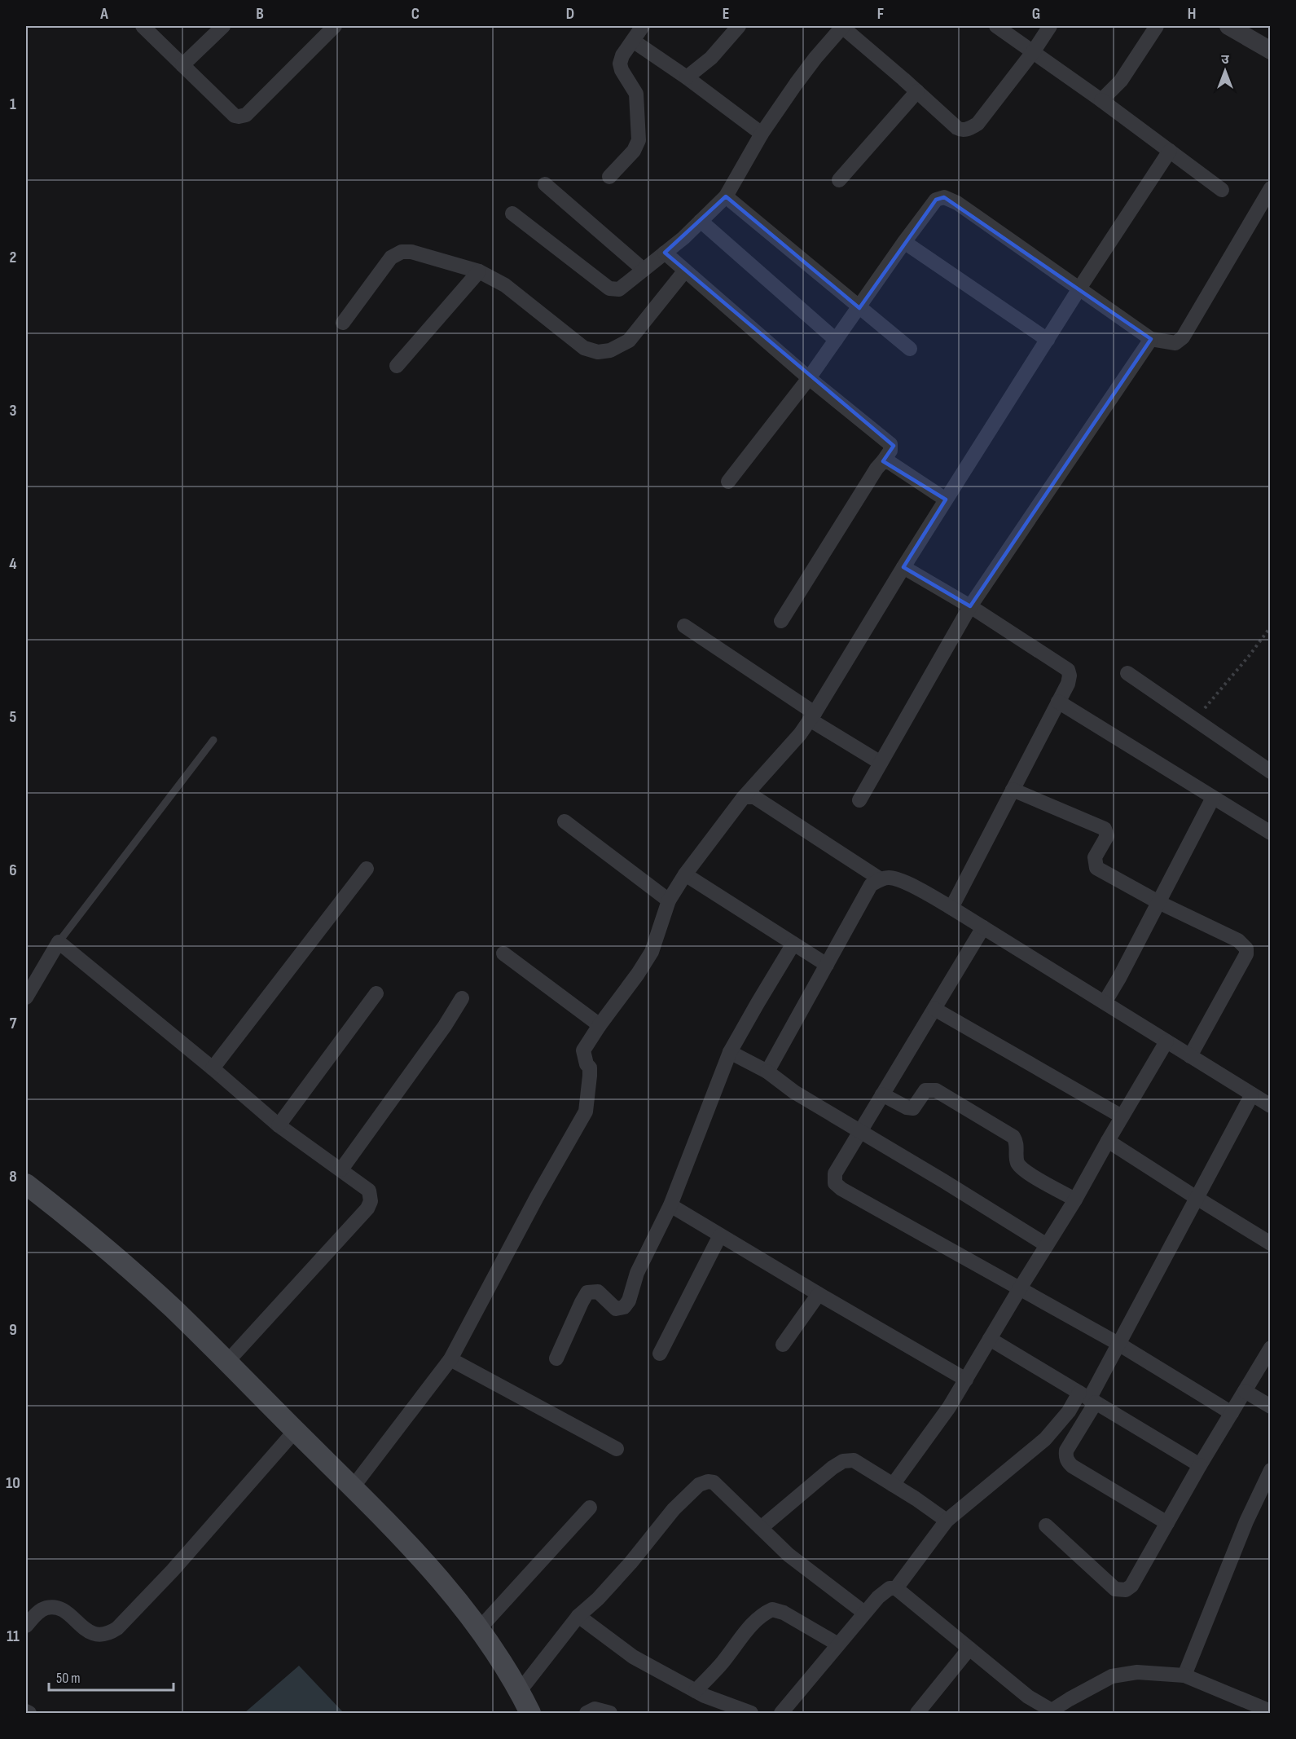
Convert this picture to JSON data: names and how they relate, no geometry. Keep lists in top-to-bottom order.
{
  "scale_bar": "50 m",
  "north": "top",
  "grid": {
    "columns": [
      "A",
      "B",
      "C",
      "D",
      "E",
      "F",
      "G",
      "H"
    ],
    "rows": [
      "1",
      "2",
      "3",
      "4",
      "5",
      "6",
      "7",
      "8",
      "9",
      "10",
      "11"
    ]
  }
}
